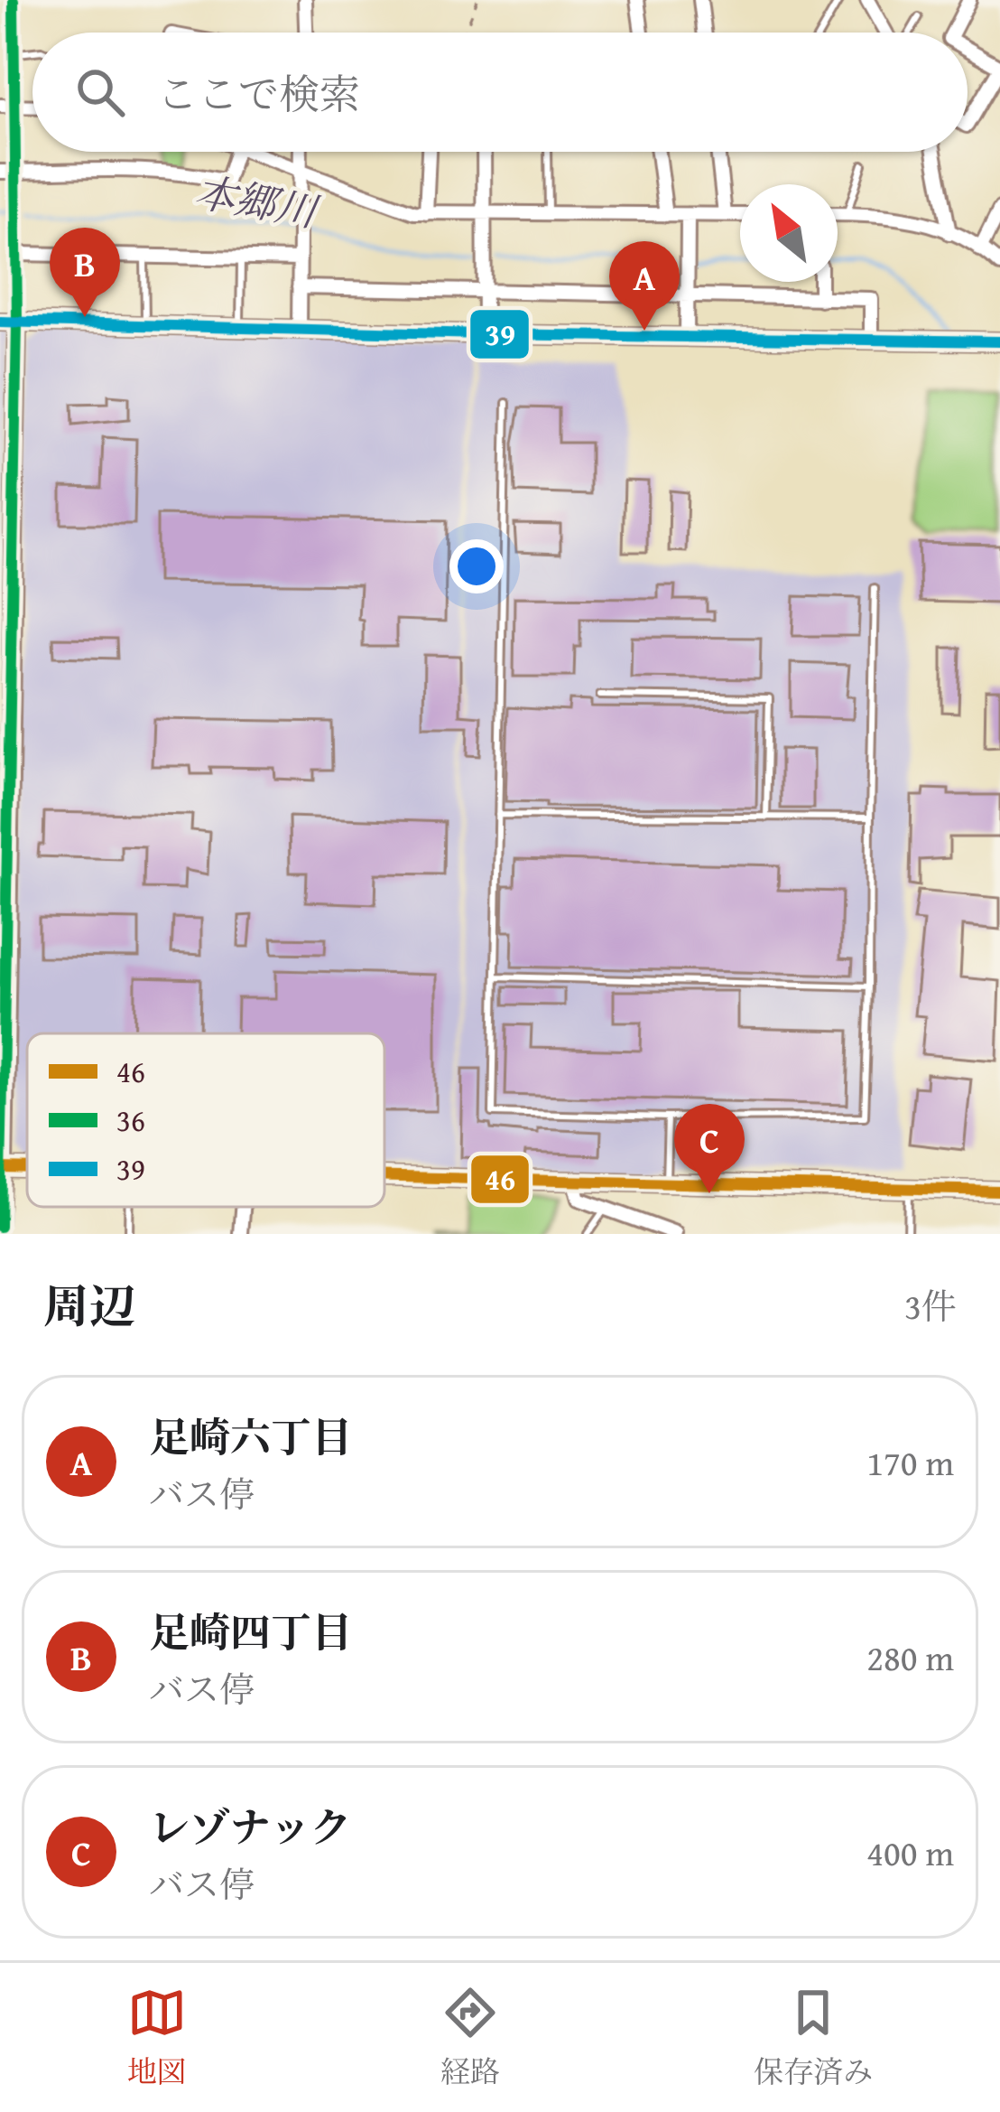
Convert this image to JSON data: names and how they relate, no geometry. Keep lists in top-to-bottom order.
{
  "water": ["本郷川"],
  "lines": ["transit line 36", "transit line 39", "transit line 46"],
  "legend": ["46", "36", "39"],
  "north": "top left",
  "page": {
    "search": "ここで検索",
    "pins": ["B", "A", "C"],
    "heading": ["周辺", "3件"],
    "list": [
      {
        "mark": "A",
        "name": "足崎六丁目",
        "note": "バス停",
        "value": "170 m"
      },
      {
        "mark": "B",
        "name": "足崎四丁目",
        "note": "バス停",
        "value": "280 m"
      },
      {
        "mark": "C",
        "name": "レゾナック",
        "note": "バス停",
        "value": "400 m"
      }
    ],
    "nav": ["地図", "経路", "保存済み"]
  }
}
